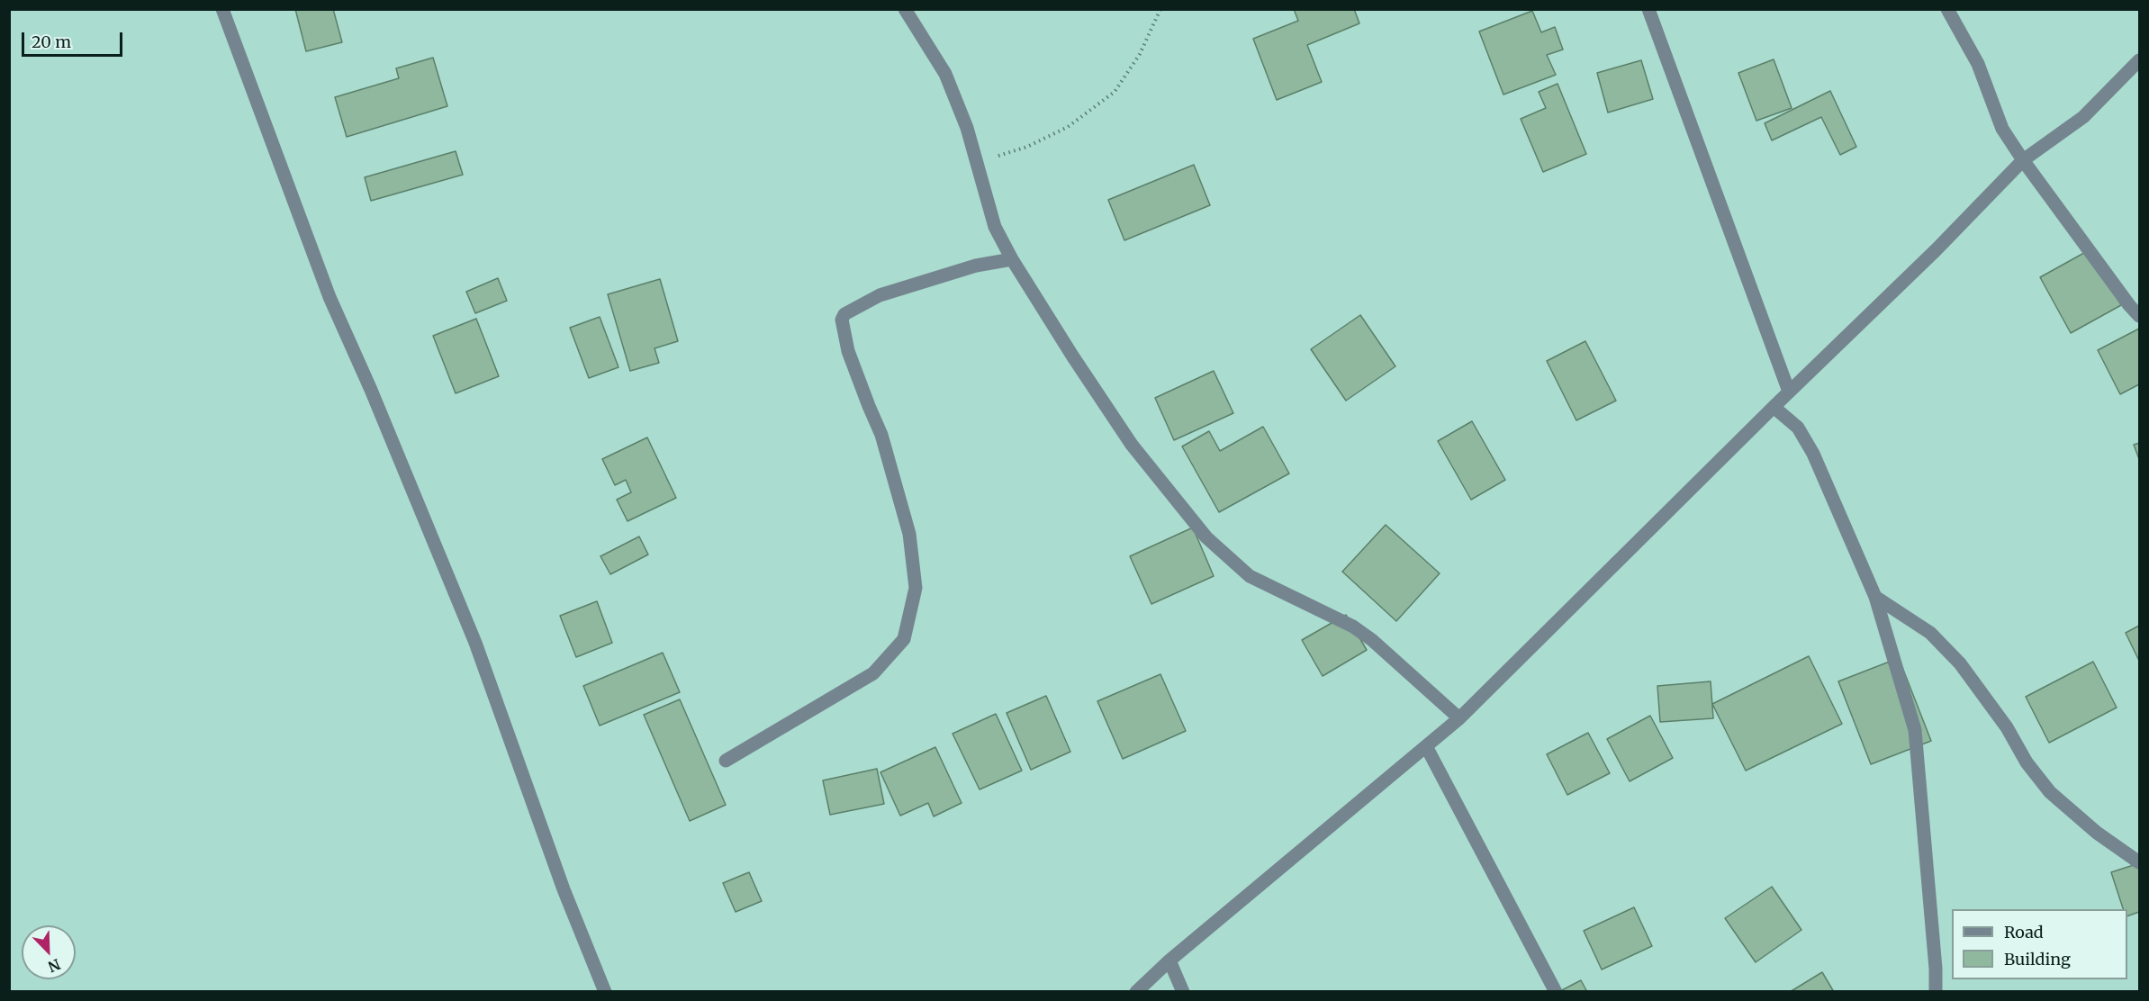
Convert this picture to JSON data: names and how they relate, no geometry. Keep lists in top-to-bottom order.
{
  "legend": ["Road", "Building"],
  "scale_bar": "20 m",
  "north": "bottom right"
}
